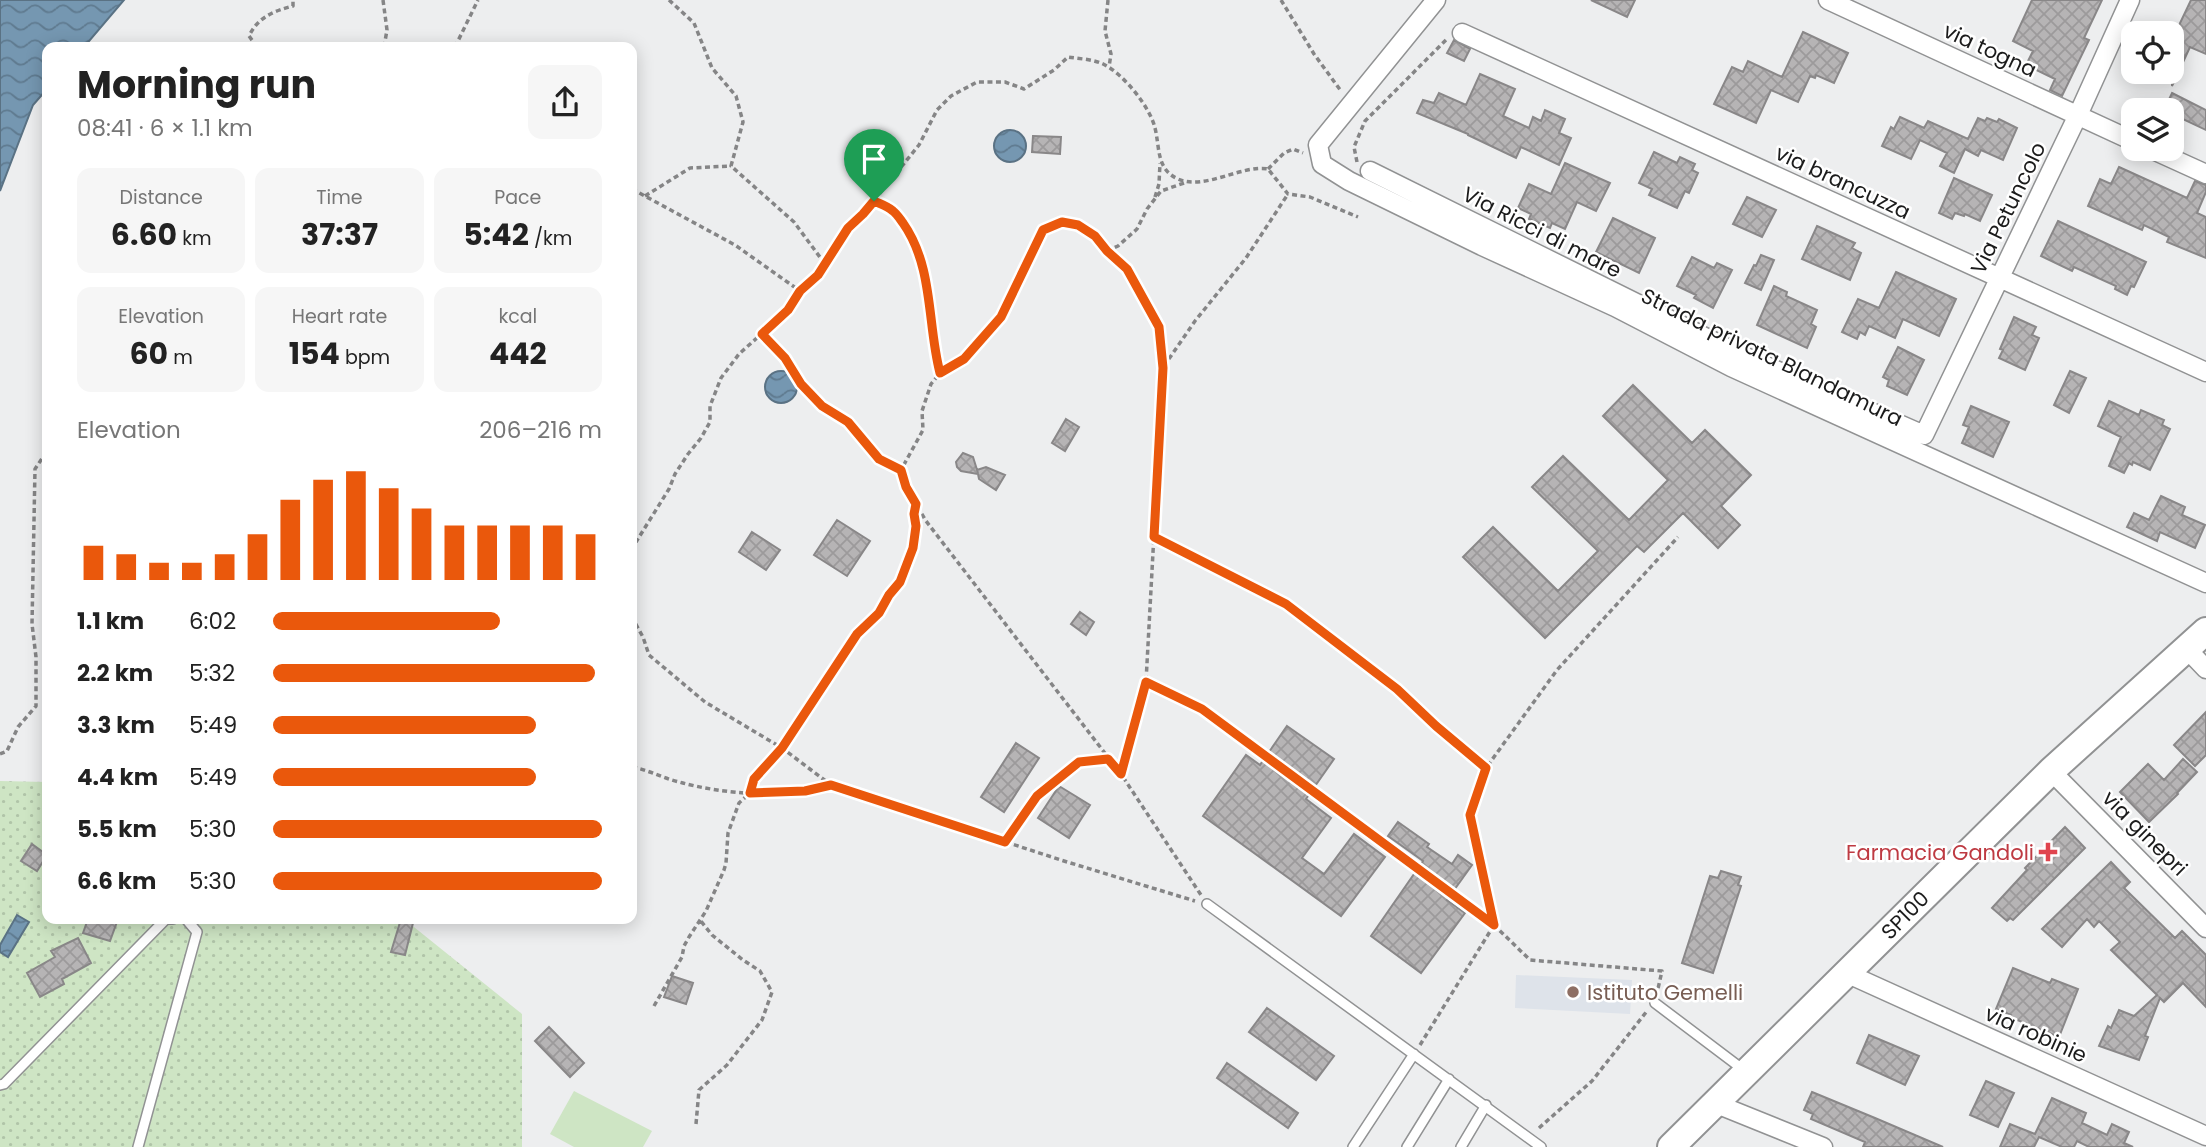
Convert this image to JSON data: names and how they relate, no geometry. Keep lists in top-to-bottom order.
{
  "streets": {
    "main road": ["SP100"],
    "street": [
      "via togna",
      "via brancuzza",
      "Via Petuncolo",
      "Via Ricci di mare",
      "Strada privata Blandamura",
      "via ginepri",
      "via robinie"
    ]
  },
  "crossings": [
    ["via togna", "Via Petuncolo"],
    ["via brancuzza", "Via Petuncolo"],
    ["Via Petuncolo", "Strada privata Blandamura"],
    ["Via Ricci di mare", "Strada privata Blandamura"],
    ["via ginepri", "SP100"],
    ["SP100", "via robinie"]
  ],
  "places": {
    "health": ["Farmacia Gandoli"],
    "other": ["Istituto Gemelli"]
  },
  "page": {
    "heading": ["Morning run", "08:41 · 6 × 1.1 km"],
    "stats": [
      ["Distance", "6.60 km"],
      ["Time", "37:37"],
      ["Pace", "5:42 /km"],
      ["Elevation", "60 m"],
      ["Heart rate", "154 bpm"],
      ["kcal", "442"]
    ],
    "chart": ["Elevation", "206–216 m"],
    "list": [
      {
        "name": "1.1 km",
        "note": "6:02"
      },
      {
        "name": "2.2 km",
        "note": "5:32"
      },
      {
        "name": "3.3 km",
        "note": "5:49"
      },
      {
        "name": "4.4 km",
        "note": "5:49"
      },
      {
        "name": "5.5 km",
        "note": "5:30"
      },
      {
        "name": "6.6 km",
        "note": "5:30"
      }
    ]
  }
}
